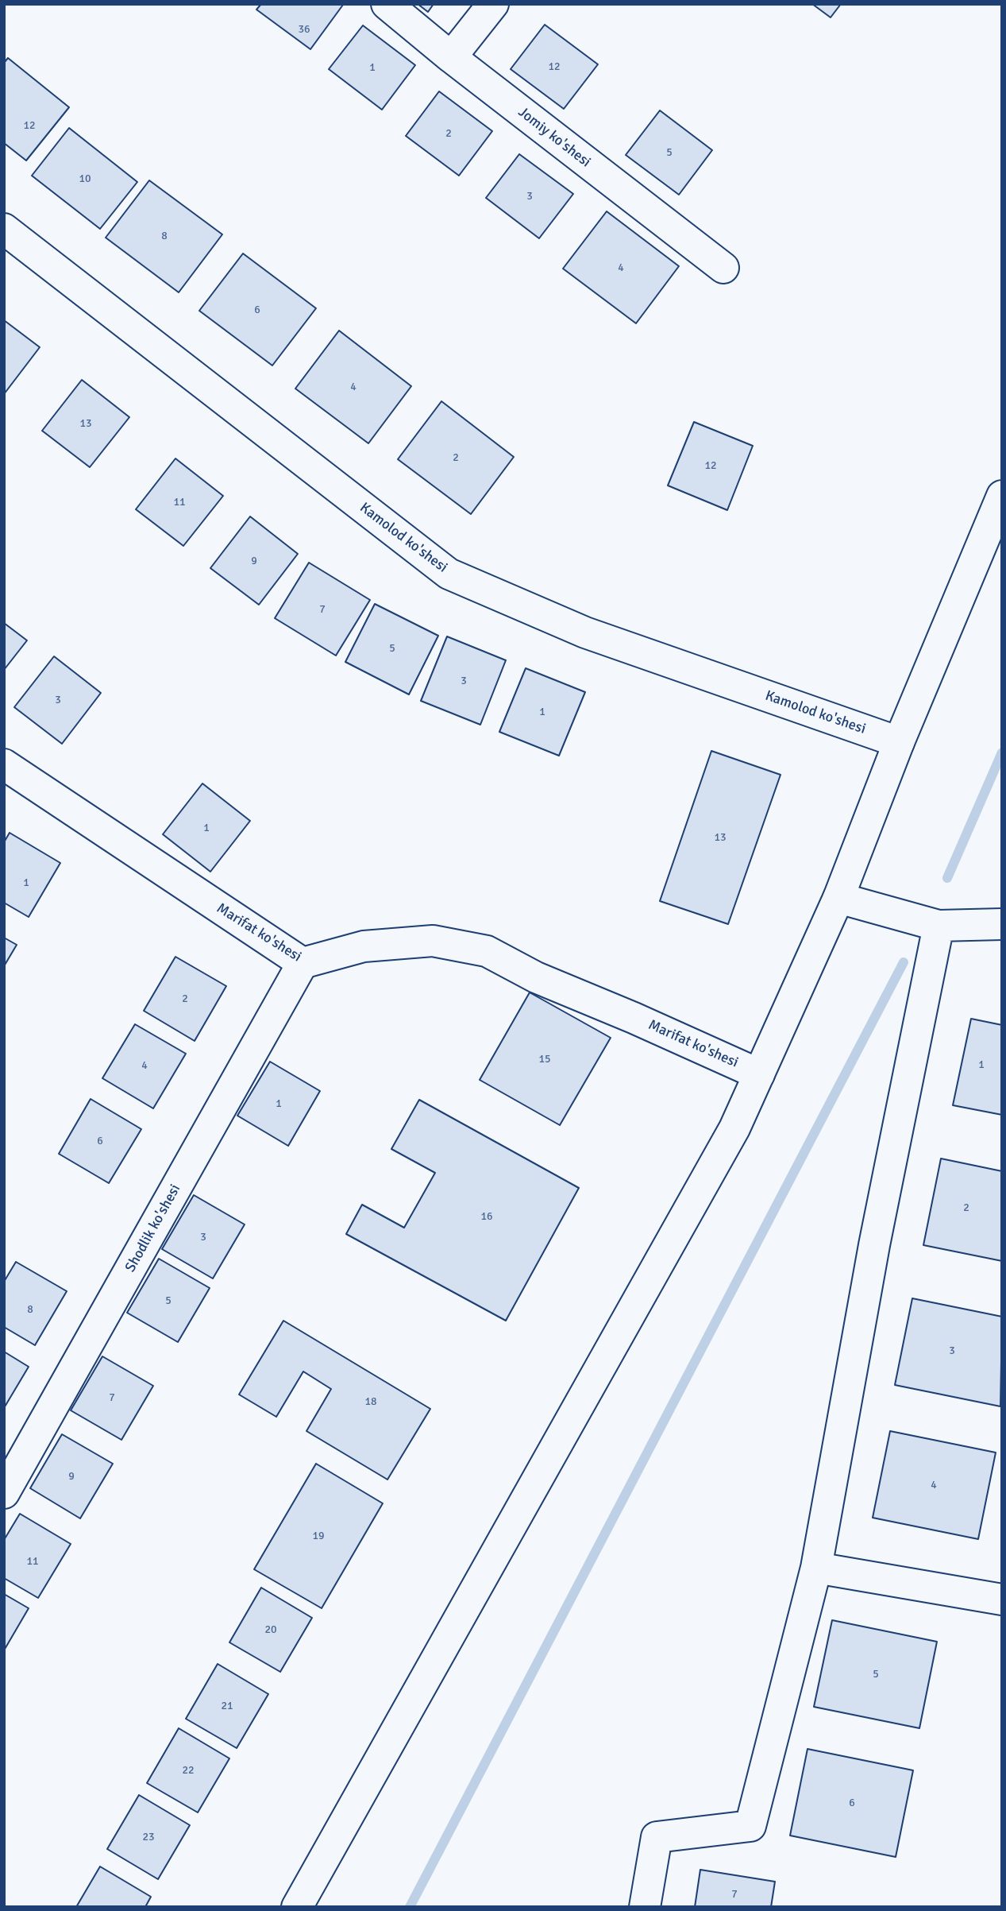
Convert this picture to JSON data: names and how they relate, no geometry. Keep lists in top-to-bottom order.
{
  "streets": {
    "street": [
      "Jomiy ko'shesi",
      "Kamolod ko'shesi",
      "Marifat ko'shesi",
      "Shodlik ko'shesi"
    ]
  },
  "crossings": [
    ["Marifat ko'shesi", "Shodlik ko'shesi"]
  ],
  "house_numbers": [
    "36",
    "12",
    "1",
    "12",
    "2",
    "5",
    "10",
    "3",
    "8",
    "4",
    "6",
    "4",
    "13",
    "2",
    "12",
    "11",
    "9",
    "7",
    "5",
    "3",
    "3",
    "1",
    "1",
    "13",
    "1",
    "2",
    "15",
    "1",
    "4",
    "1",
    "6",
    "2",
    "16",
    "3",
    "5",
    "8",
    "3",
    "7",
    "18",
    "9",
    "4",
    "19",
    "11",
    "20",
    "5",
    "21",
    "22",
    "6",
    "23",
    "7"
  ]
}
